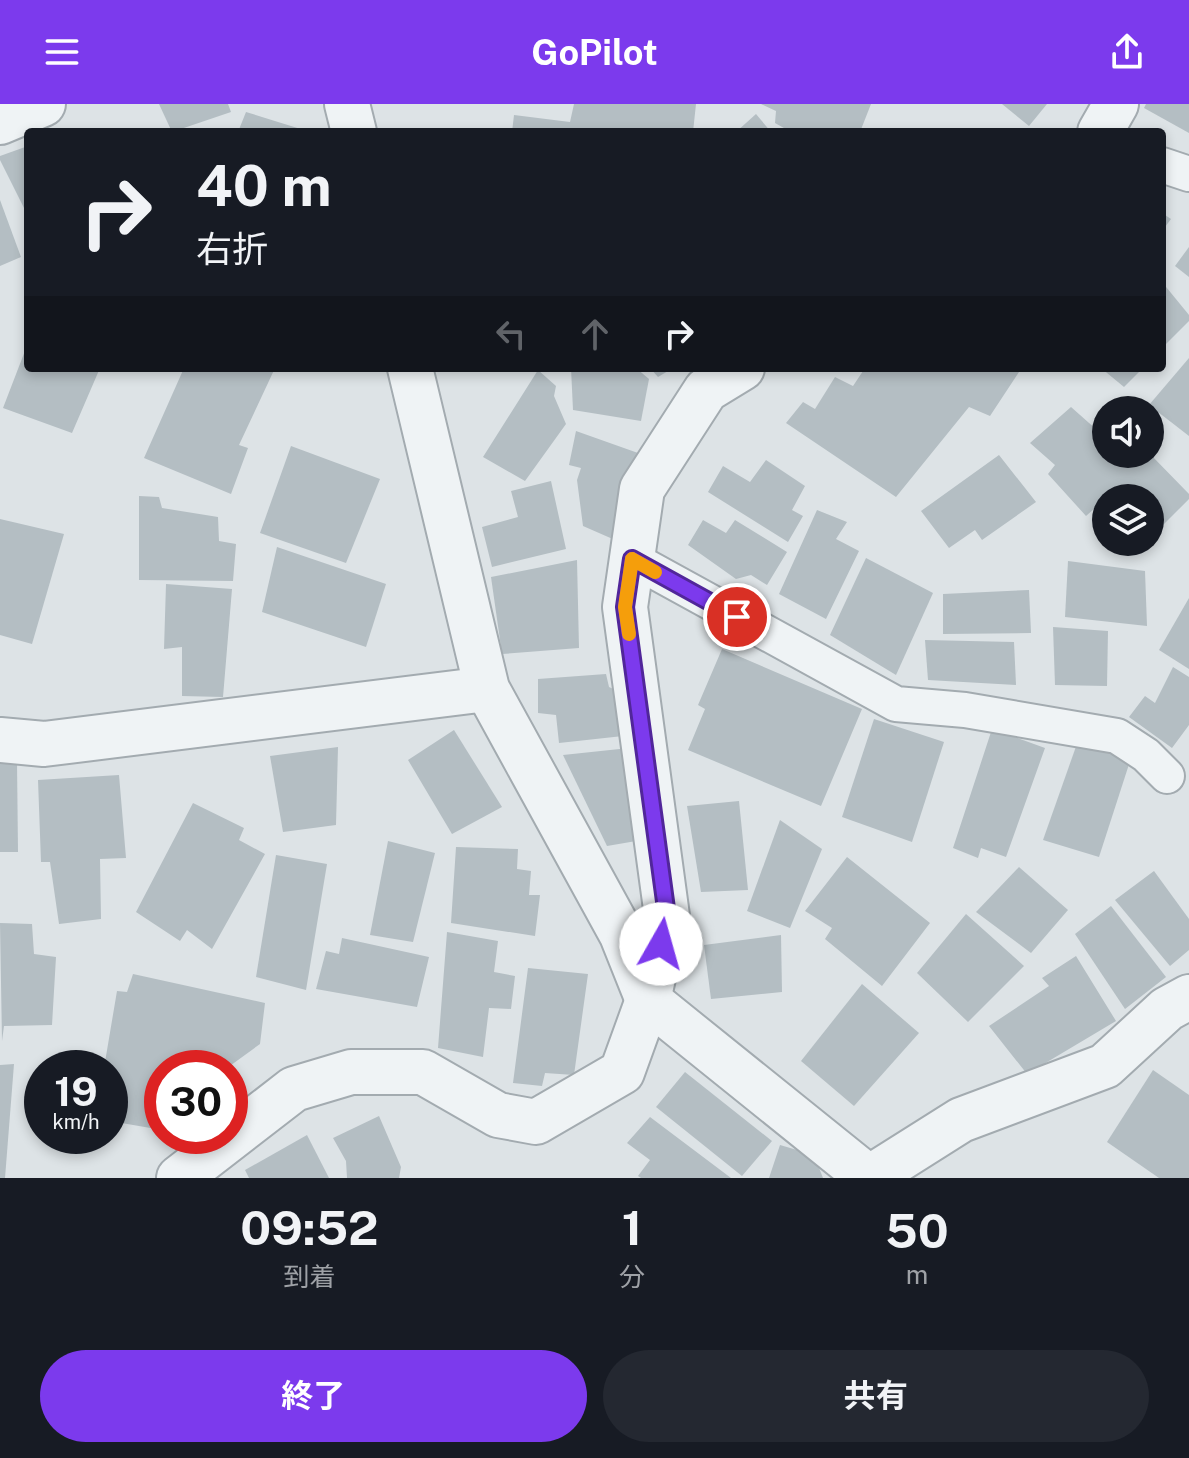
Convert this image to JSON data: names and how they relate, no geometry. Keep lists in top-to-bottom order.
{
  "page": {
    "header": "GoPilot",
    "turn": ["40 m", "右折"],
    "speed": "19 km/h",
    "limit": "30",
    "eta": [
      "09:52",
      "到着",
      "1",
      "分",
      "50",
      "m"
    ],
    "buttons": ["終了", "共有"]
  }
}
